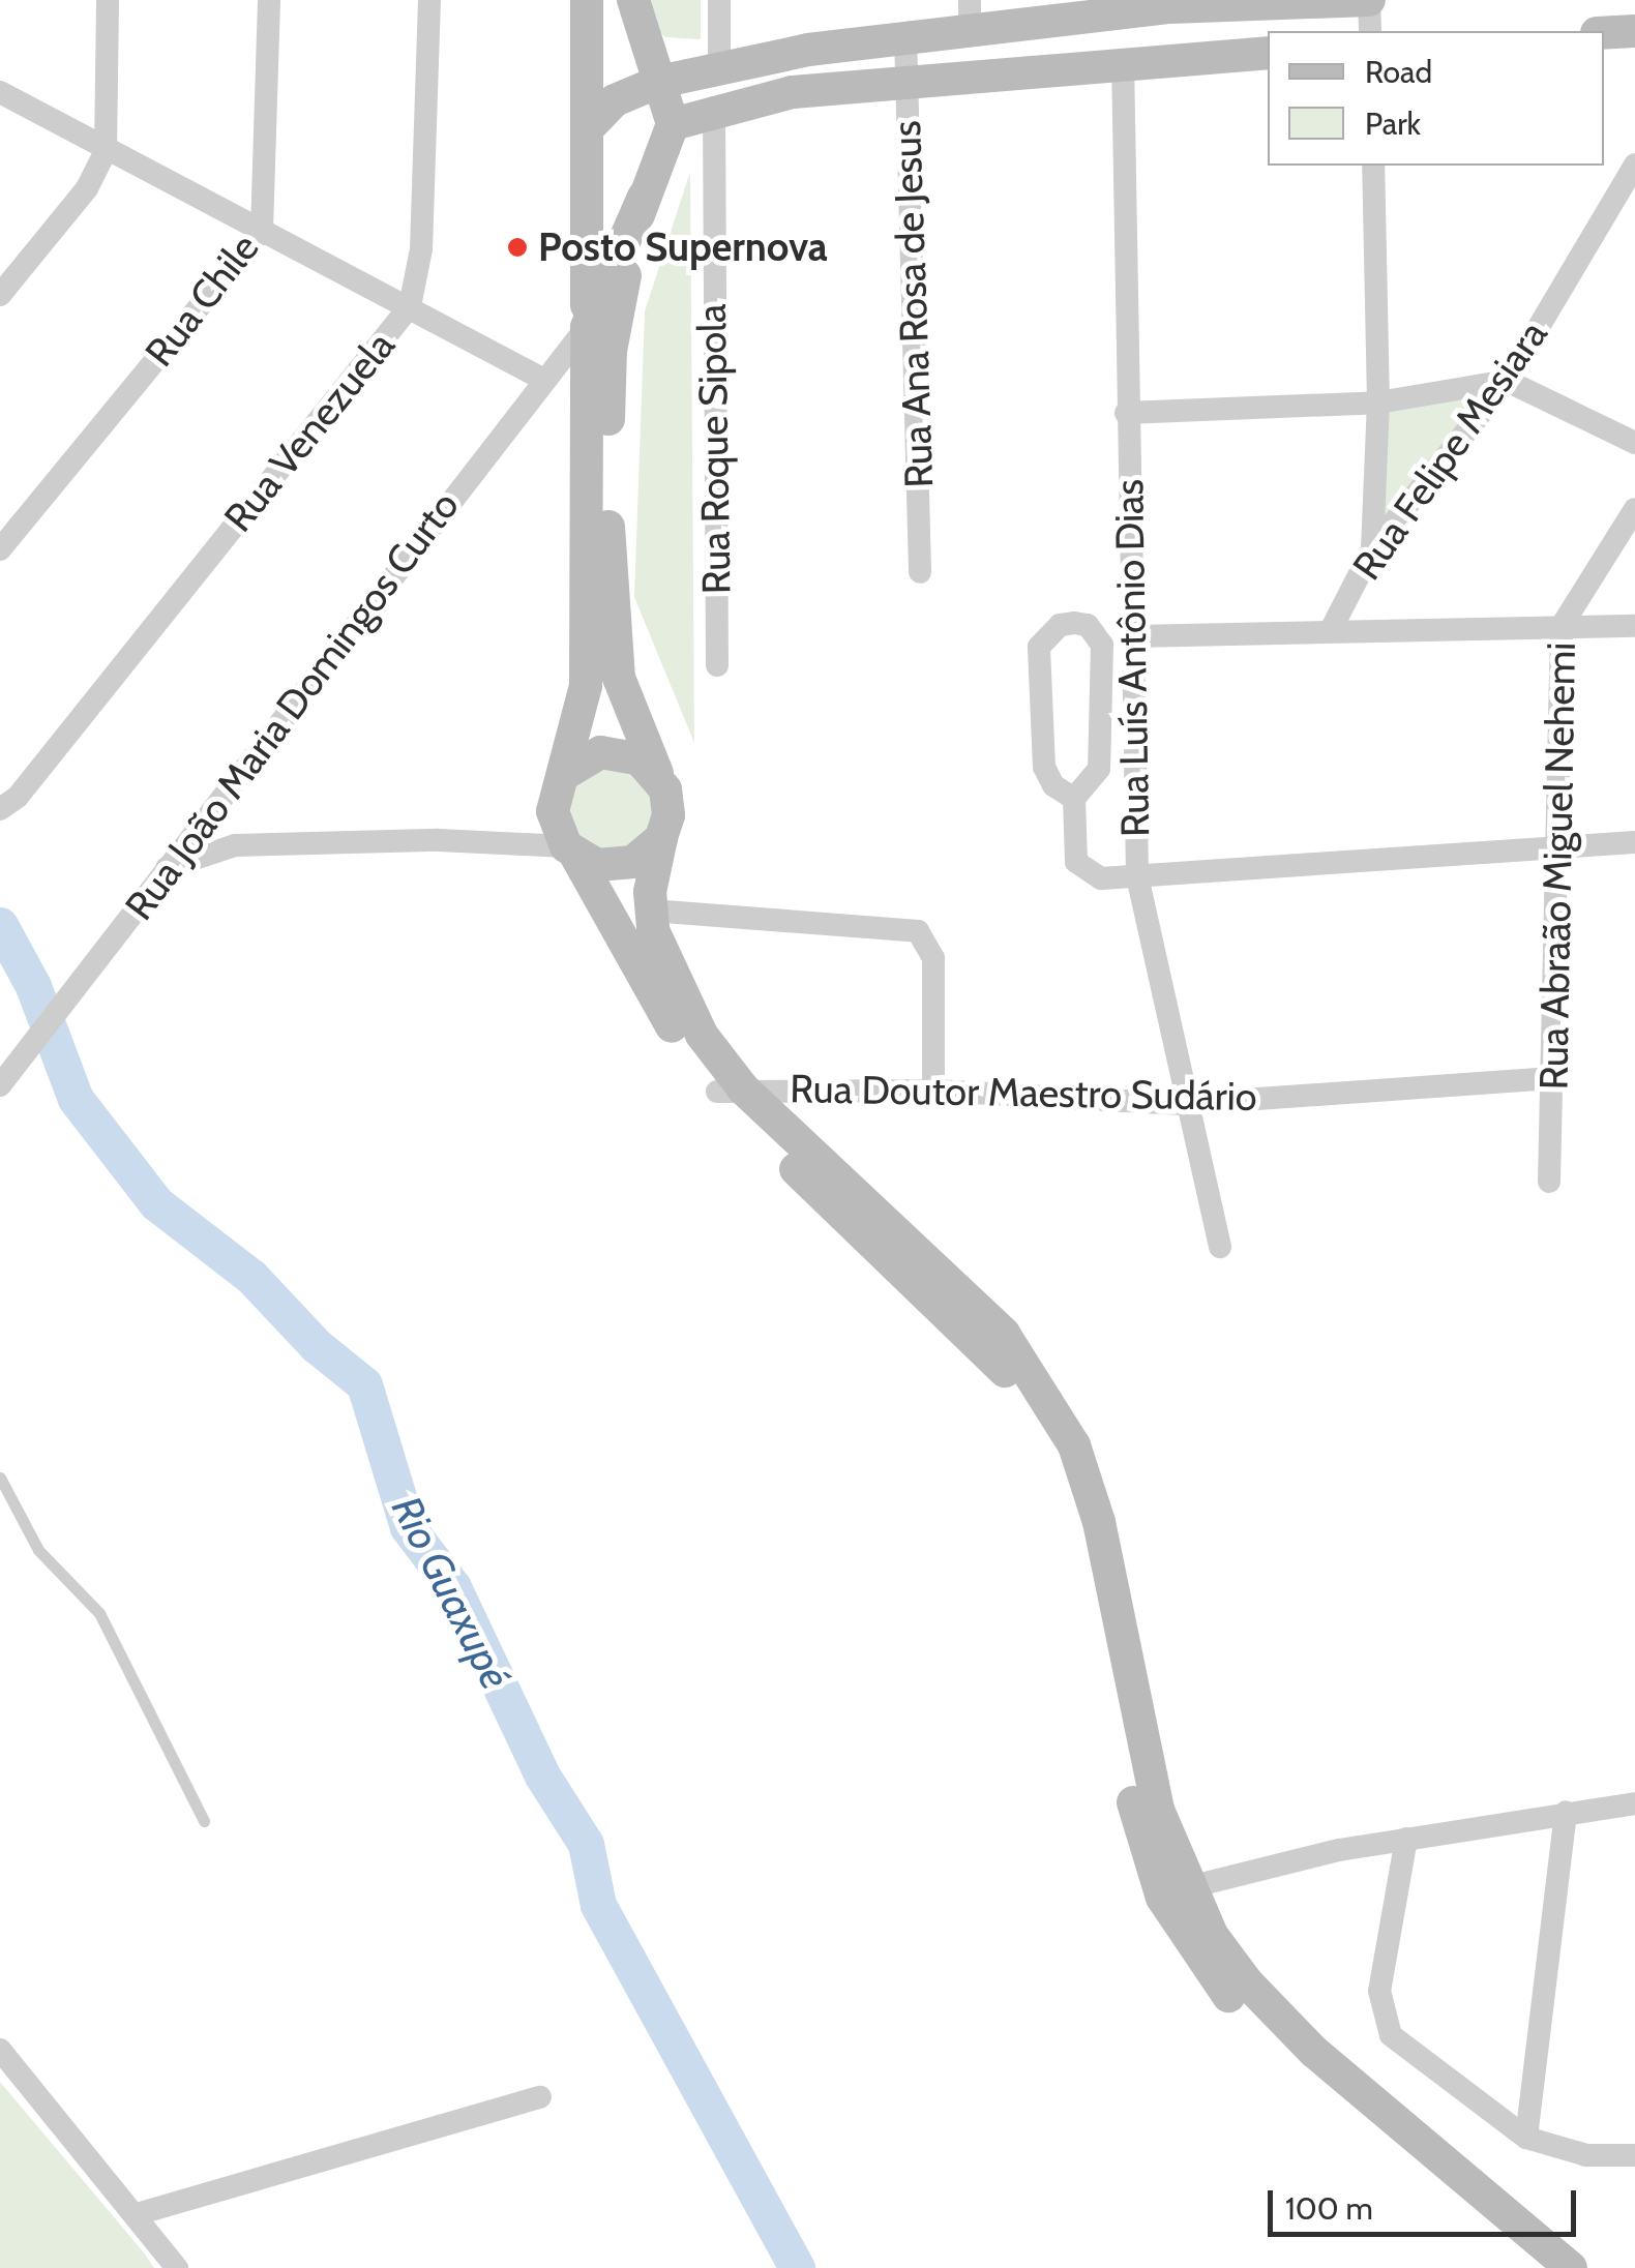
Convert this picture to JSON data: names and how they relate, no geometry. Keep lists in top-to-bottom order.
{
  "streets": {
    "street": [
      "Rua Chile",
      "Rua Ana Rosa de Jesus",
      "Rua Venezuela",
      "Rua Roque Sipola",
      "Rua Felipe Mesiara",
      "Rua Luís Antônio Dias",
      "Rua João Maria Domingos Curto",
      "Rua Abraão Miguel Nehemi",
      "Rua Doutor Maestro Sudário"
    ]
  },
  "crossings": [
    ["Rua Luís Antônio Dias", "Rua Doutor Maestro Sudário"],
    ["Rua Abraão Miguel Nehemi", "Rua Doutor Maestro Sudário"]
  ],
  "water": ["Rio Guaxupé"],
  "places": ["Posto Supernova"],
  "legend": ["Road", "Park"],
  "scale_bar": "100 m"
}
